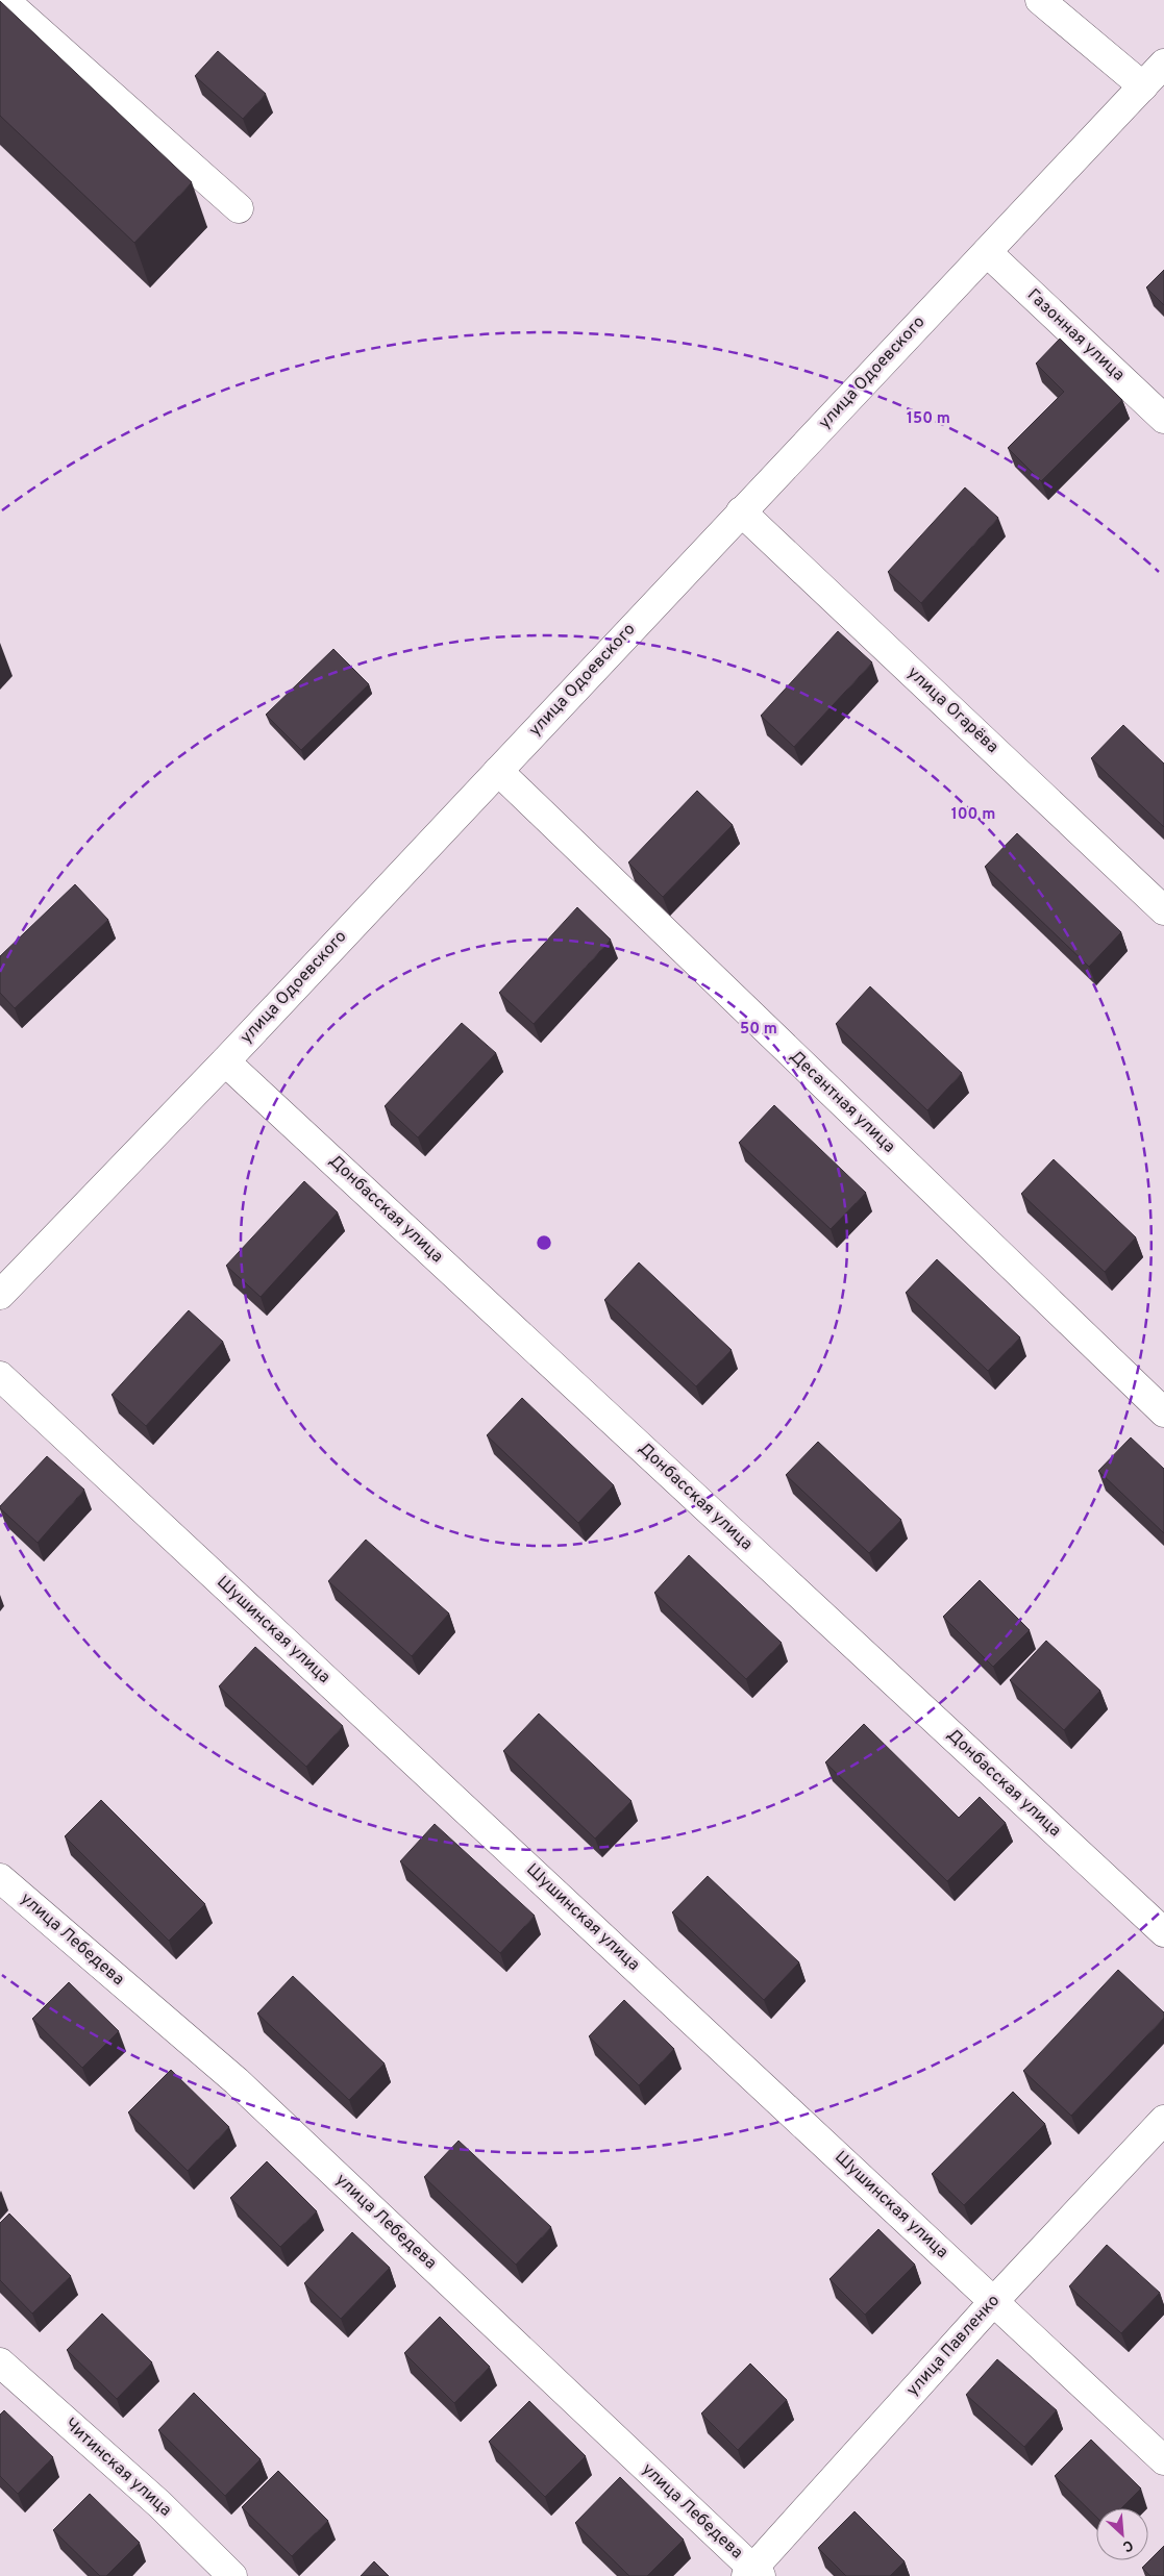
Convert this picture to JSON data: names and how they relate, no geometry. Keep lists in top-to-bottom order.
{
  "streets": {
    "street": [
      "Газонная улица",
      "улица Одоевского",
      "улица Огарёва",
      "Десантная улица",
      "Донбасская улица",
      "Шушинская улица",
      "улица Лебедева",
      "улица Павленко",
      "Читинская улица"
    ]
  },
  "crossings": [
    ["Газонная улица", "улица Одоевского"],
    ["улица Одоевского", "улица Огарёва"],
    ["улица Одоевского", "Десантная улица"],
    ["улица Одоевского", "Донбасская улица"],
    ["Шушинская улица", "улица Павленко"],
    ["улица Лебедева", "улица Павленко"]
  ],
  "north": "bottom right",
  "rings": ["150 m", "100 m", "50 m"]
}
